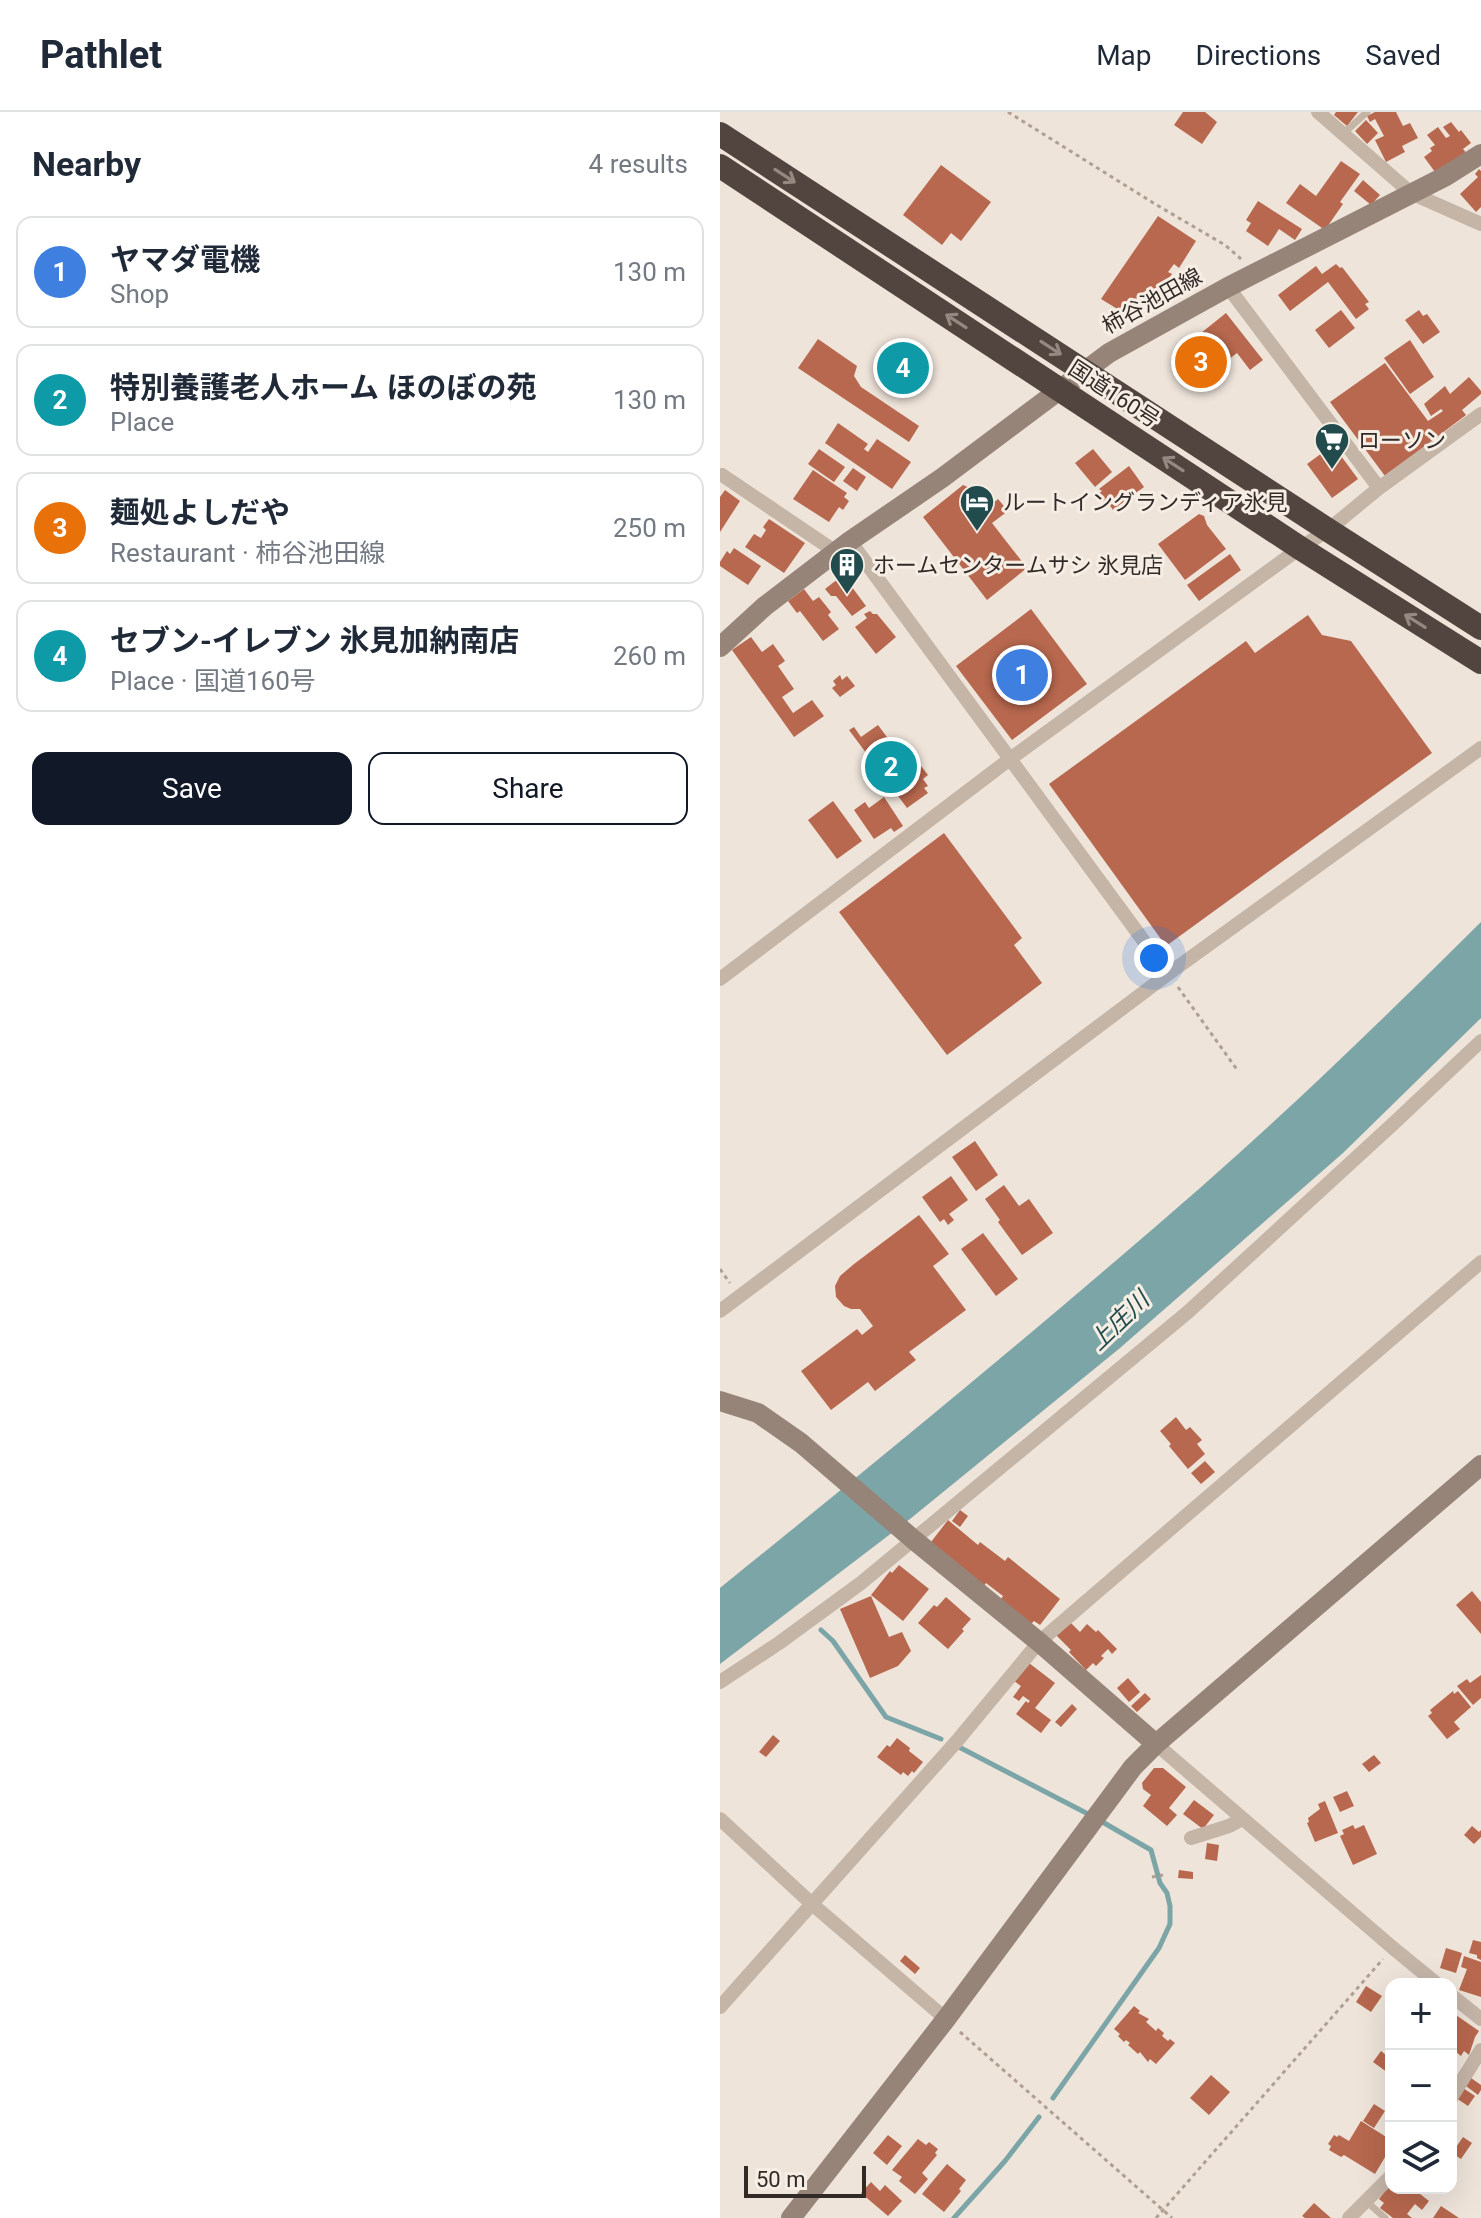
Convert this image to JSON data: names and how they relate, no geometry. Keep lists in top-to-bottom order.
{
  "streets": {
    "highway": ["国道160号"],
    "street": ["柿谷池田線"]
  },
  "crossings": [
    ["柿谷池田線", "国道160号"]
  ],
  "water": ["上庄川"],
  "places": {
    "supermarket": ["ローソン"],
    "hotel": ["ルートイングランディア氷見"],
    "building": ["ホームセンタームサシ 氷見店"]
  },
  "scale_bar": "50 m",
  "page": {
    "header": "Pathlet",
    "nav": ["Map", "Directions", "Saved"],
    "heading": ["Nearby", "4 results"],
    "list": [
      {
        "mark": "1",
        "name": "ヤマダ電機",
        "note": "Shop",
        "value": "130 m"
      },
      {
        "mark": "2",
        "name": "特別養護老人ホーム ほのぼの苑",
        "note": "Place",
        "value": "130 m"
      },
      {
        "mark": "3",
        "name": "麺処よしだや",
        "note": "Restaurant · 柿谷池田線",
        "value": "250 m"
      },
      {
        "mark": "4",
        "name": "セブン-イレブン 氷見加納南店",
        "note": "Place · 国道160号",
        "value": "260 m"
      }
    ],
    "pins": [
      "3",
      "4",
      "1",
      "2"
    ],
    "buttons": ["Save", "Share"],
    "map_buttons": ["+", "−"],
    "scale": "50 m"
  }
}
